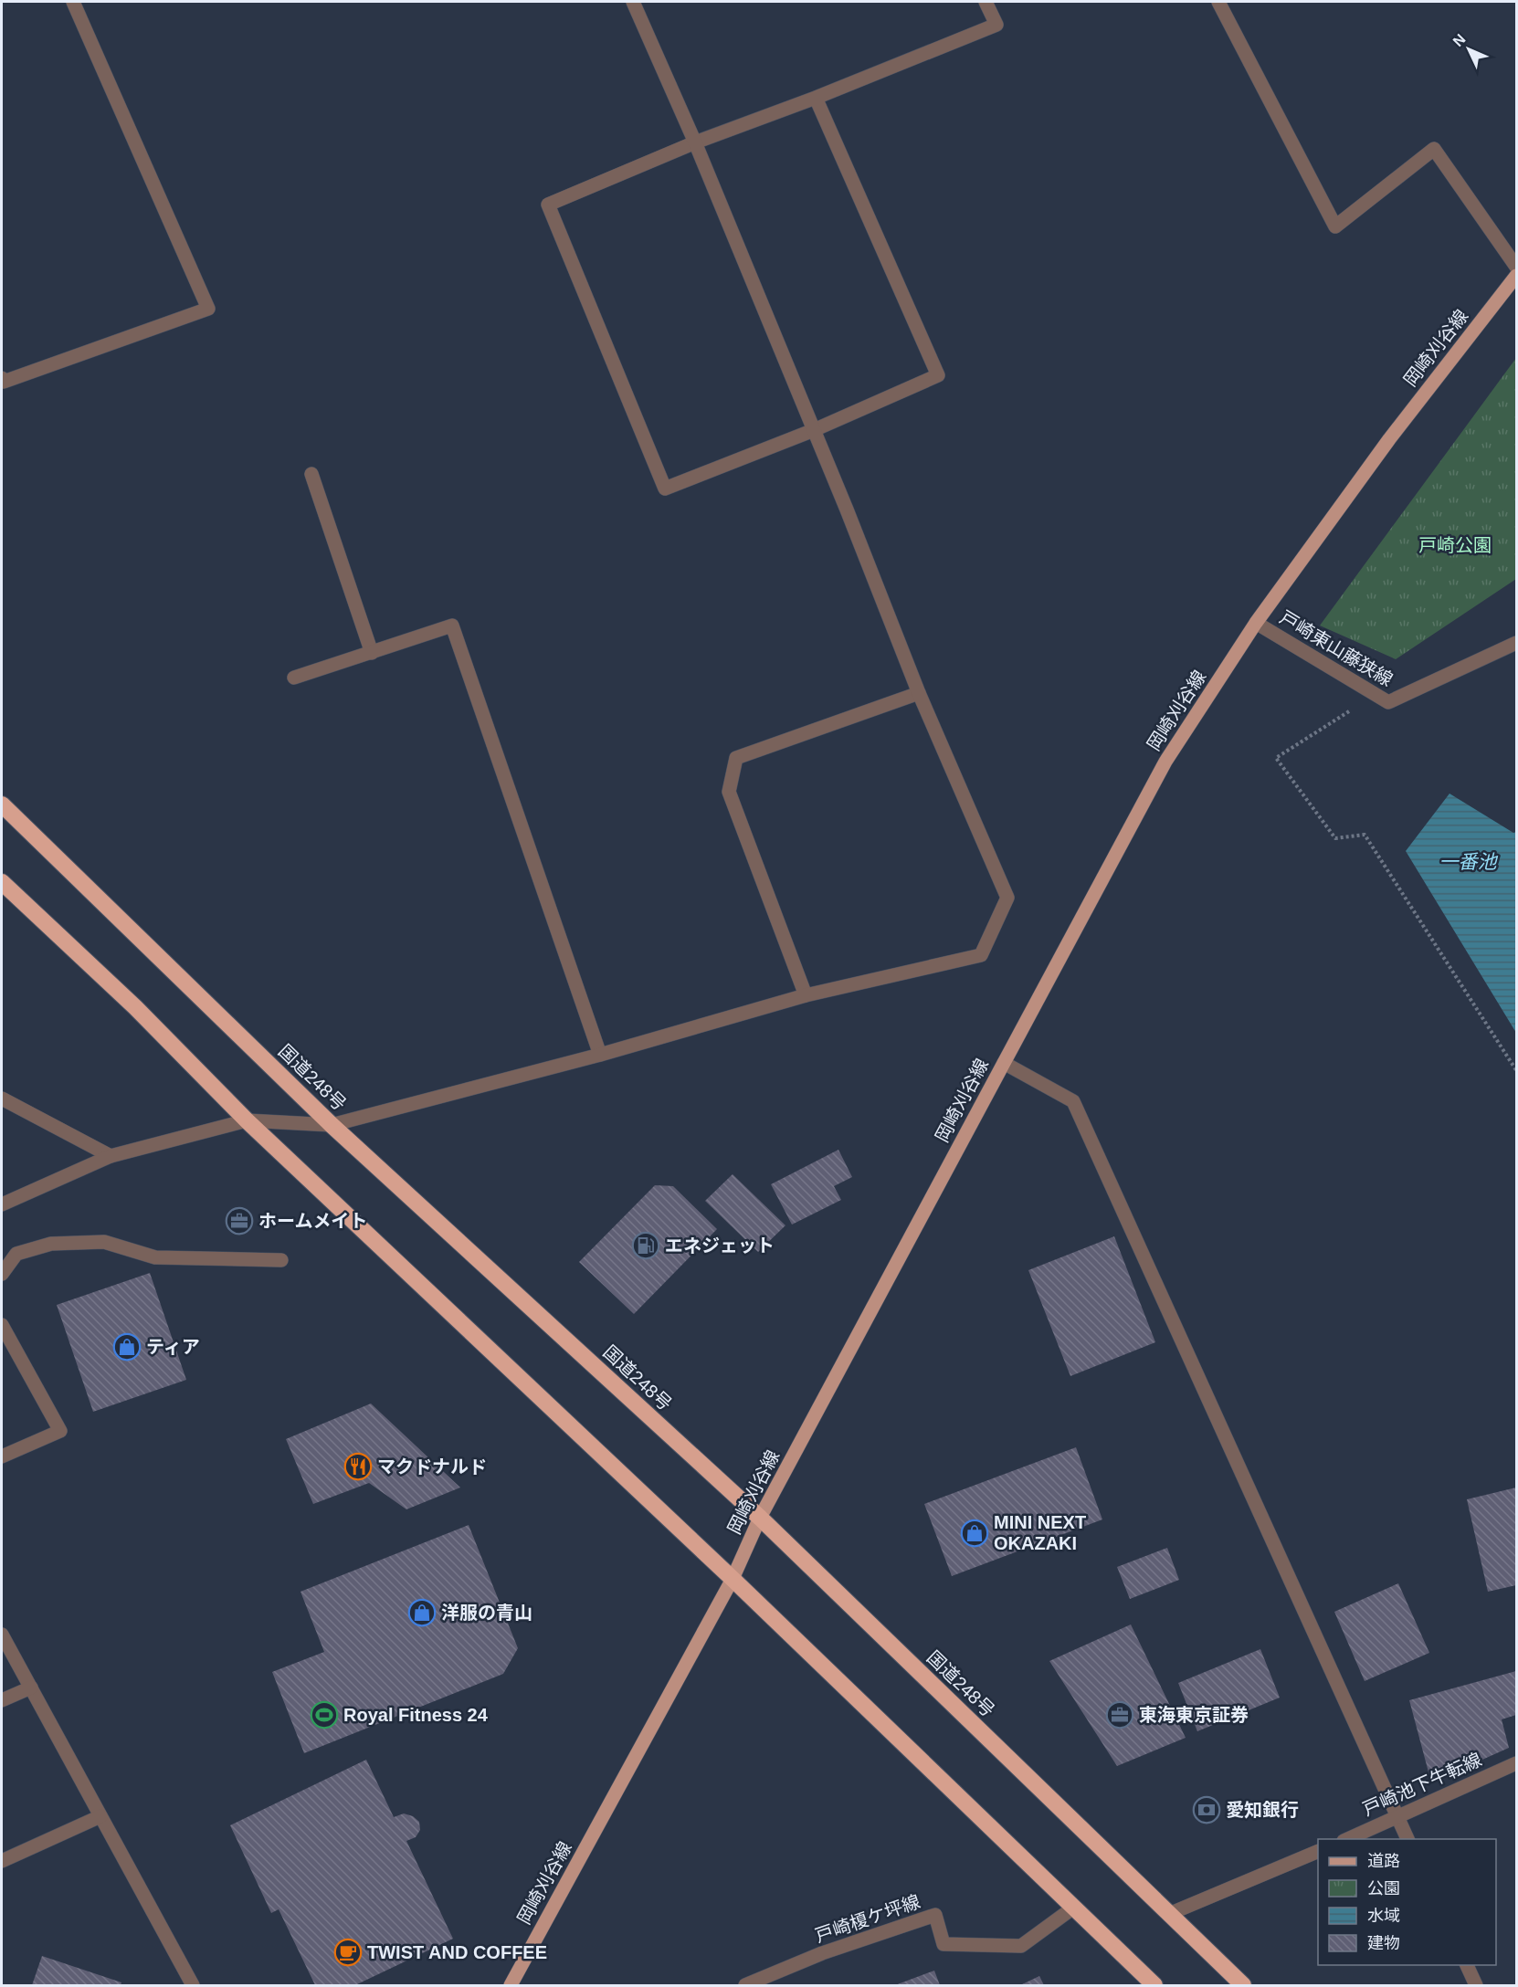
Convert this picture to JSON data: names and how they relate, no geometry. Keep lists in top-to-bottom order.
{
  "streets": {
    "highway": ["国道248号"],
    "main road": ["岡崎刈谷線"],
    "street": ["戸崎東山藤狭線", "戸崎池下牛転線", "戸崎榎ケ坪線"]
  },
  "crossings": [
    ["岡崎刈谷線", "戸崎東山藤狭線"],
    ["岡崎刈谷線", "国道248号"]
  ],
  "water": ["一番池"],
  "parks": ["戸崎公園"],
  "places": {
    "office": ["ホームメイト", "東海東京証券"],
    "fuel station": ["エネジェット"],
    "shop": ["ティア", "MINI NEXT OKAZAKI", "洋服の青山"],
    "restaurant": ["マクドナルド"],
    "sports": ["Royal Fitness 24"],
    "bank": ["愛知銀行"],
    "cafe": ["TWIST AND COFFEE"]
  },
  "legend": [
    "道路",
    "公園",
    "水域",
    "建物"
  ],
  "north": "top left"
}
